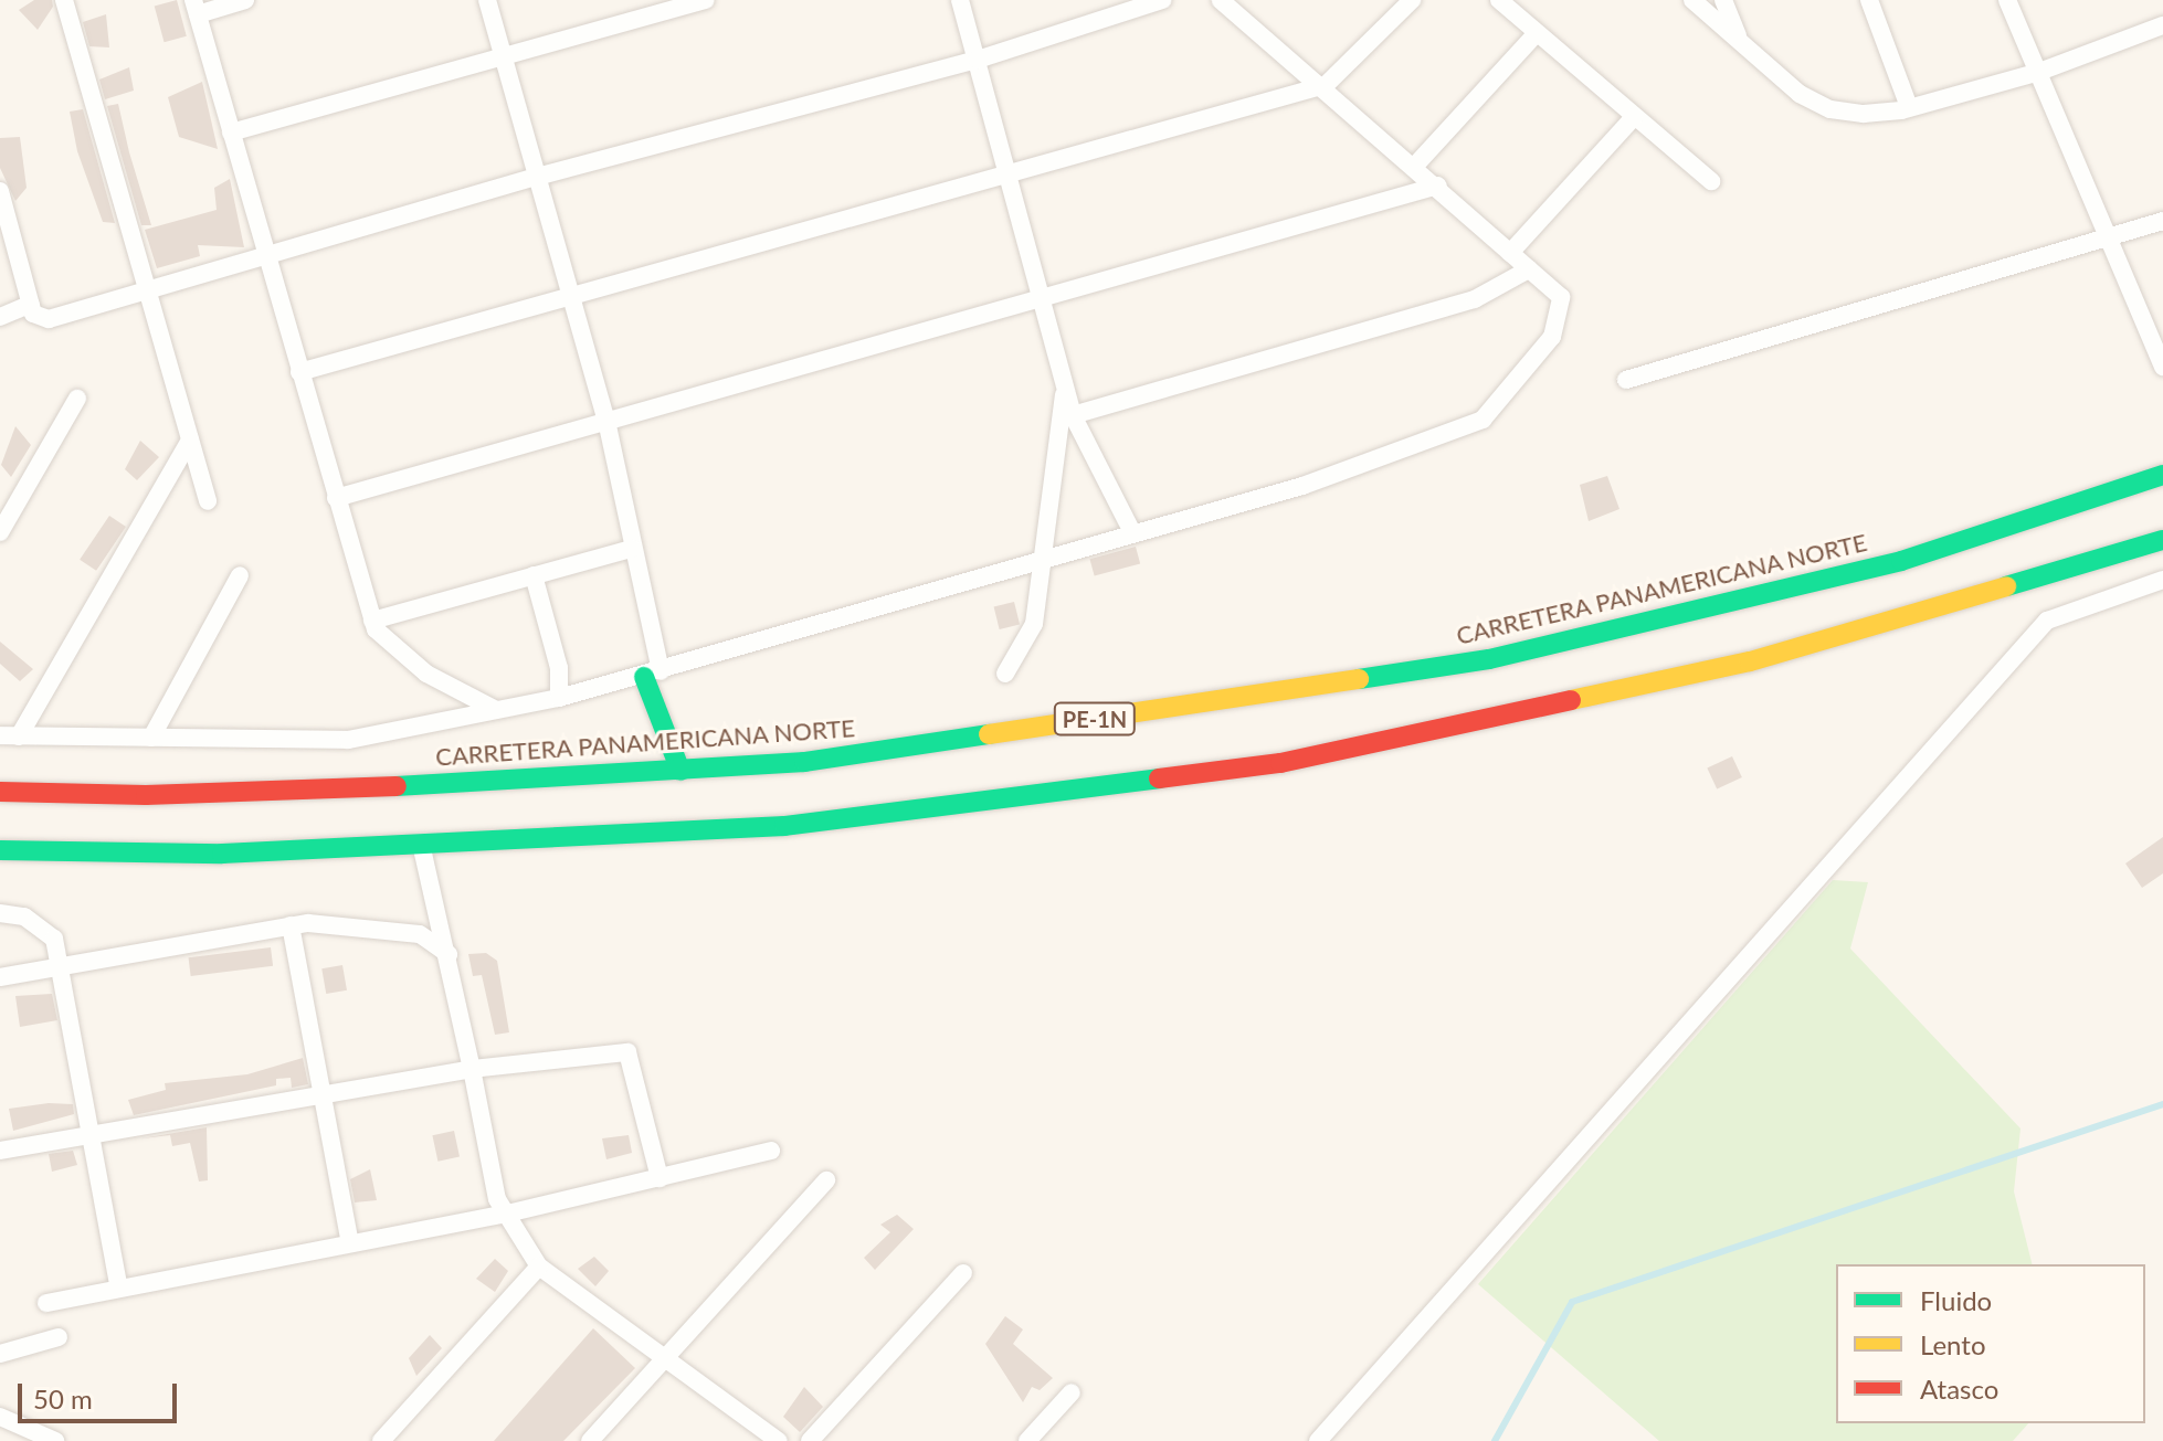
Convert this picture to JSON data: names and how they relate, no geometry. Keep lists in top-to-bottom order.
{
  "streets": {
    "highway": ["CARRETERA PANAMERICANA NORTE", "PE-1N"]
  },
  "legend": ["Fluido", "Lento", "Atasco"],
  "scale_bar": "50 m"
}
